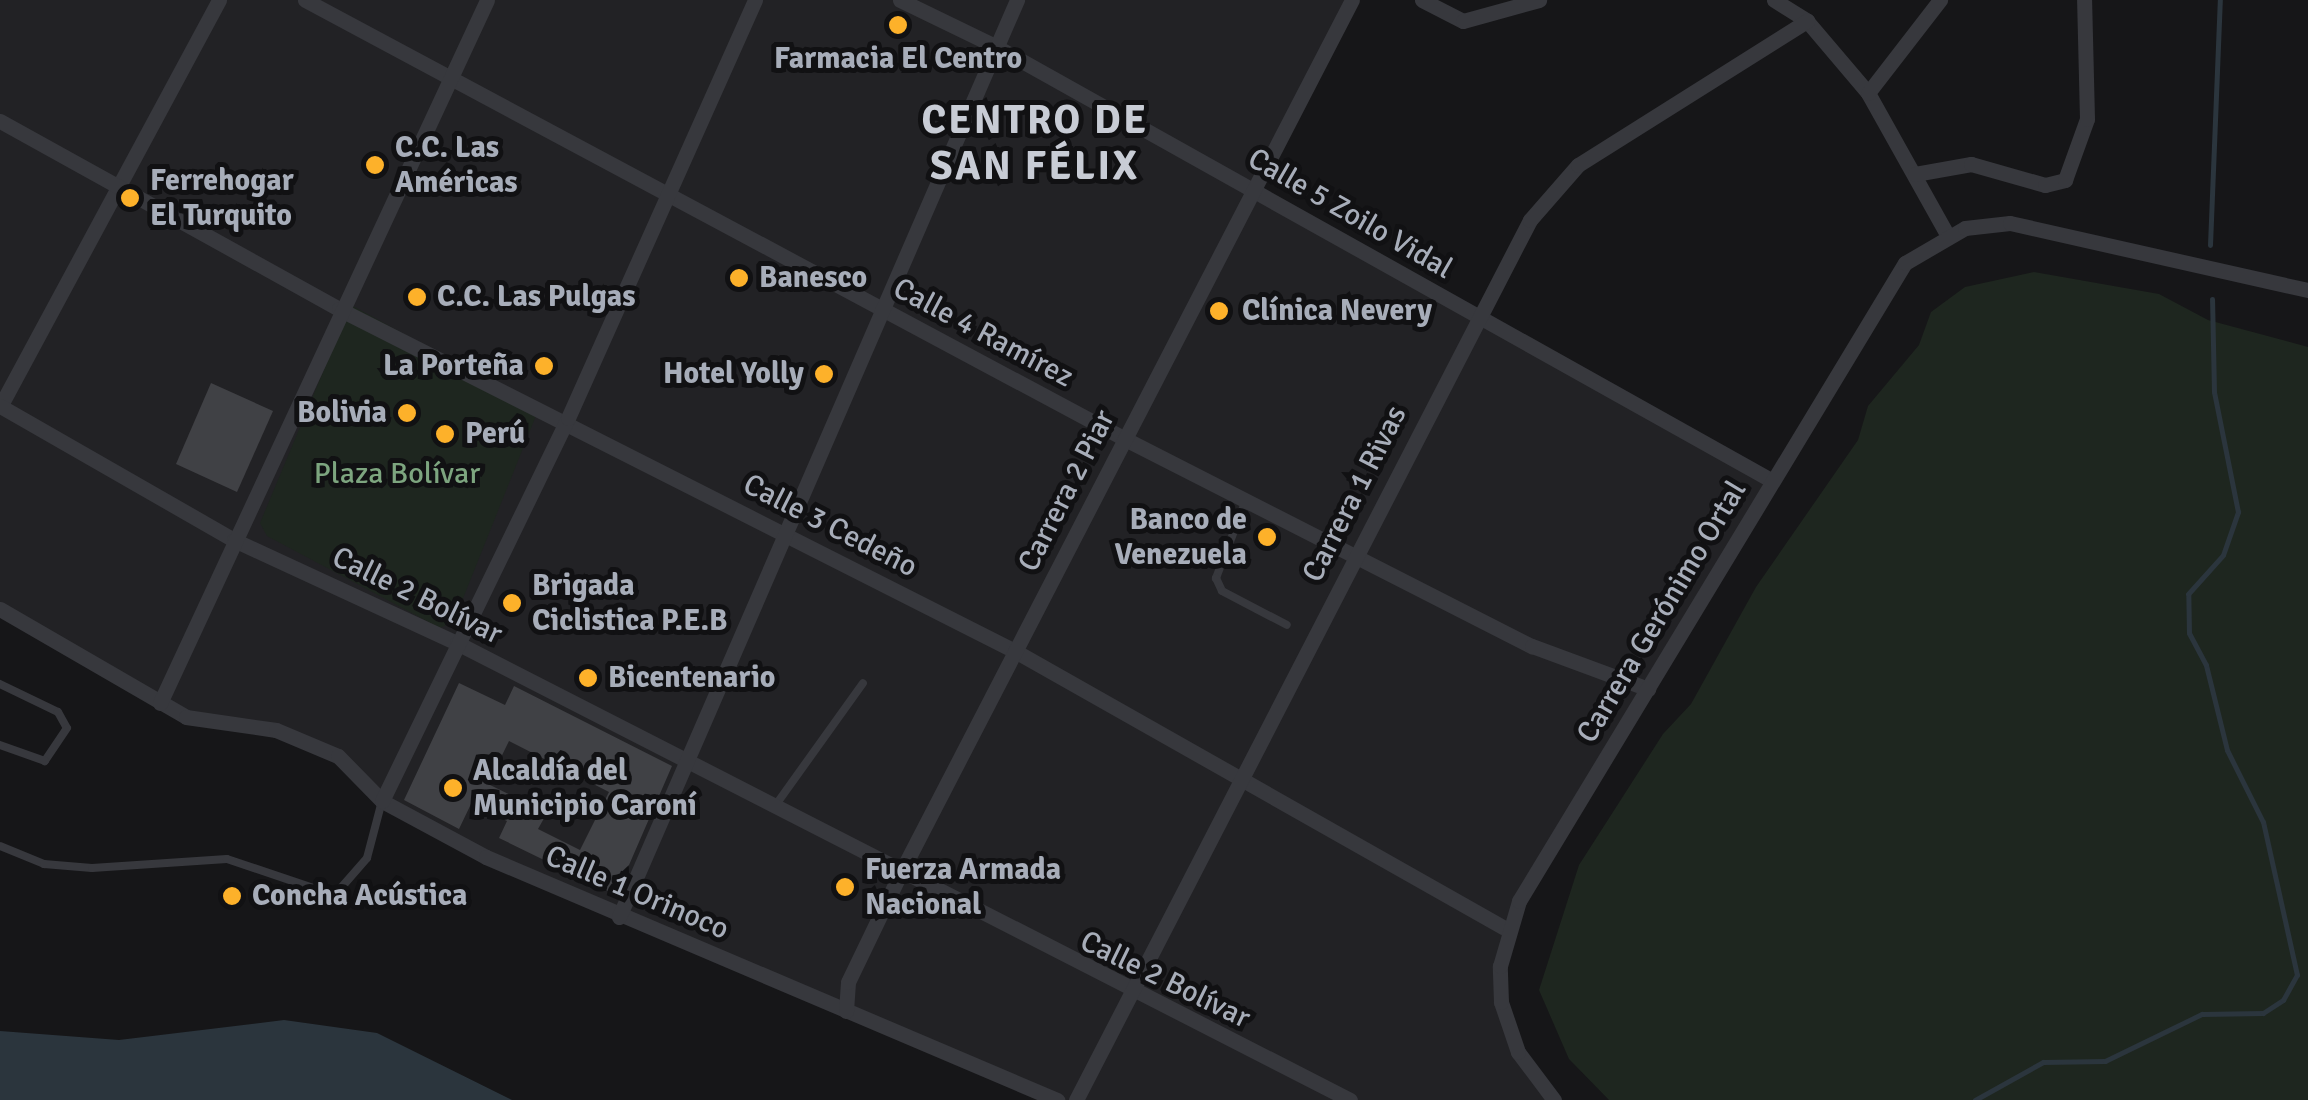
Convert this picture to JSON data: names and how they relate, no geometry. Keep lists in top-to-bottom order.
{
  "streets": {
    "street": [
      "Calle 5 Zoilo Vidal",
      "Calle 4 Ramírez",
      "Carrera 2 Piar",
      "Carrera 1 Rivas",
      "Calle 3 Cedeño",
      "Calle 2 Bolívar",
      "Carrera Gerónimo Ortal",
      "Calle 1 Orinoco"
    ]
  },
  "crossings": [
    ["Calle 5 Zoilo Vidal", "Carrera 2 Piar"],
    ["Calle 5 Zoilo Vidal", "Carrera 1 Rivas"],
    ["Calle 5 Zoilo Vidal", "Carrera Gerónimo Ortal"],
    ["Calle 4 Ramírez", "Carrera 2 Piar"],
    ["Calle 4 Ramírez", "Carrera 1 Rivas"],
    ["Calle 4 Ramírez", "Carrera Gerónimo Ortal"],
    ["Carrera 2 Piar", "Calle 3 Cedeño"],
    ["Carrera 2 Piar", "Calle 2 Bolívar"],
    ["Carrera 2 Piar", "Calle 1 Orinoco"],
    ["Carrera 1 Rivas", "Calle 3 Cedeño"],
    ["Carrera 1 Rivas", "Calle 2 Bolívar"],
    ["Calle 3 Cedeño", "Carrera Gerónimo Ortal"]
  ],
  "districts": ["CENTRO DE SAN FÉLIX"],
  "parks": ["Plaza Bolívar"],
  "places": [
    "Farmacia El Centro",
    "C.C. Las Américas",
    "Ferrehogar El Turquito",
    "Banesco",
    "C.C. Las Pulgas",
    "Clínica Nevery",
    "La Porteña",
    "Hotel Yolly",
    "Bolivia",
    "Perú",
    "Banco de Venezuela",
    "Brigada Ciclistica P.E.B",
    "Bicentenario",
    "Alcaldía del Municipio Caroní",
    "Fuerza Armada Nacional",
    "Concha Acústica"
  ]
}
